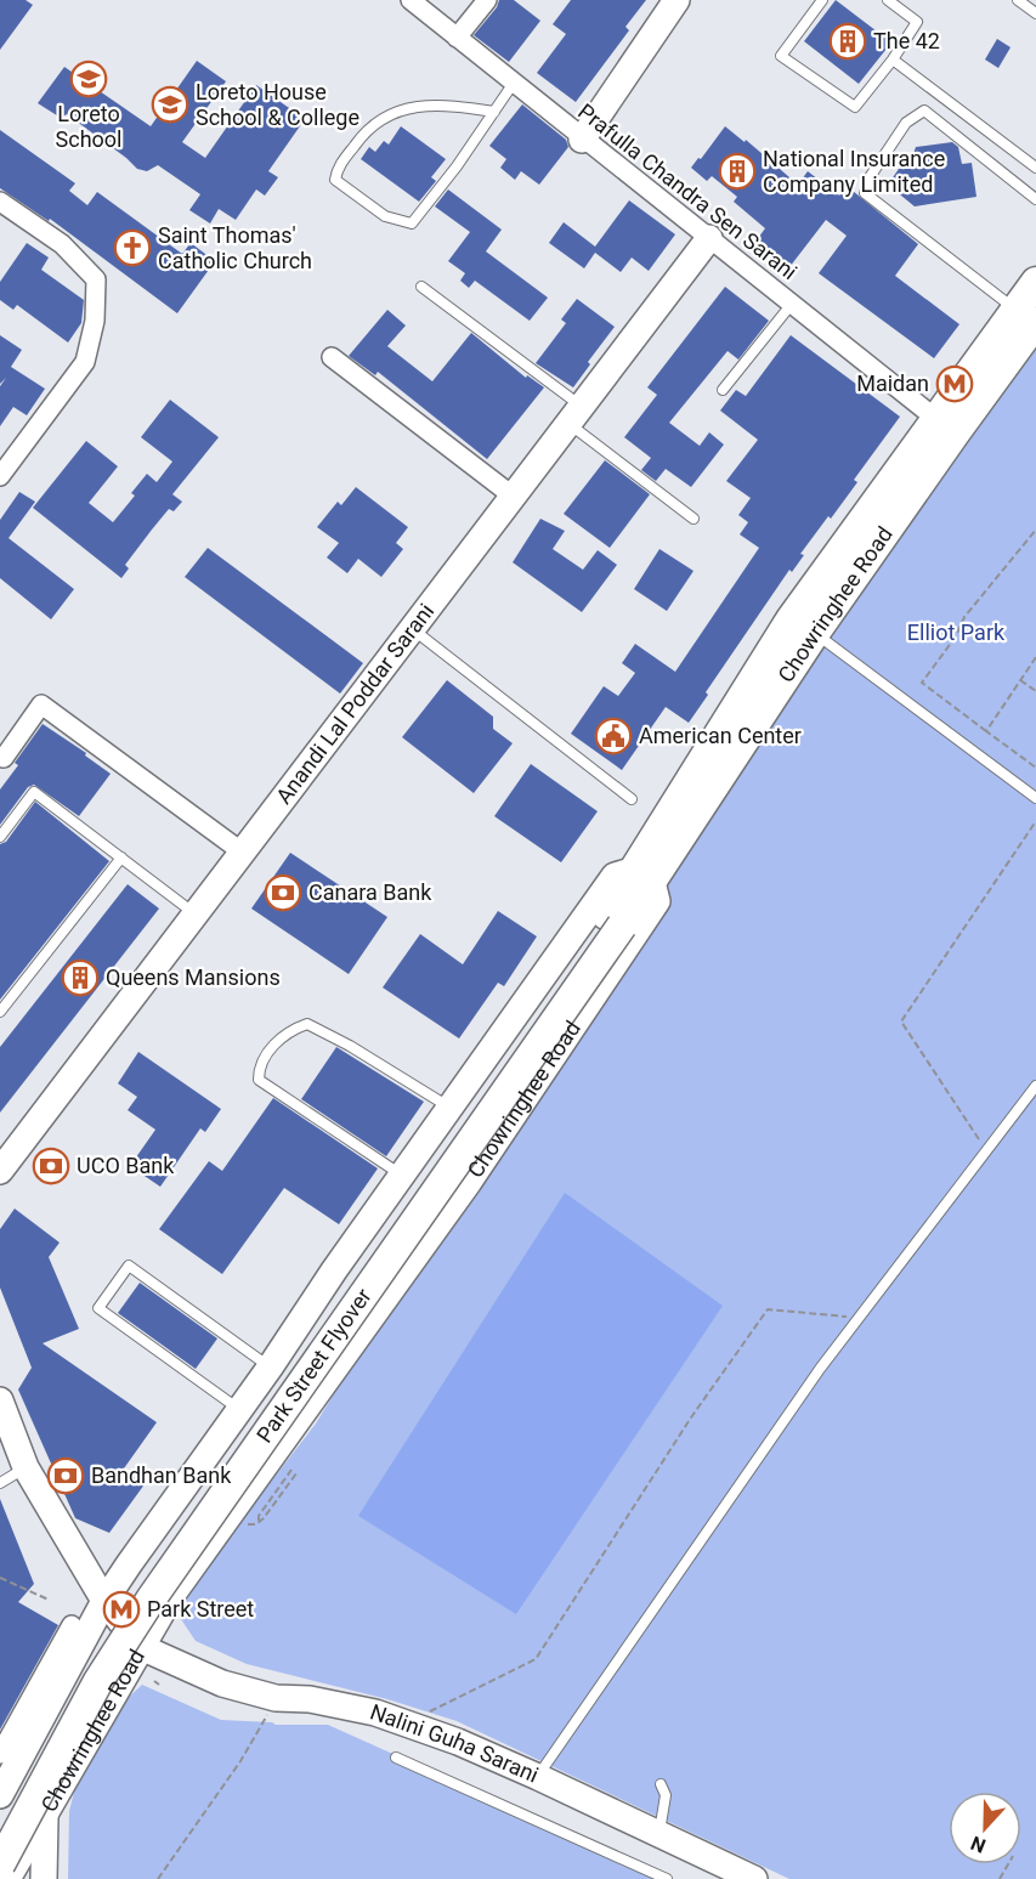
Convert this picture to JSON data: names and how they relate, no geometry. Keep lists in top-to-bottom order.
{
  "streets": {
    "main road": [
      "Chowringhee Road",
      "Anandi Lal Poddar Sarani",
      "Park Street Flyover",
      "Nalini Guha Sarani"
    ],
    "street": ["Prafulla Chandra Sen Sarani"]
  },
  "crossings": [
    ["Prafulla Chandra Sen Sarani", "Chowringhee Road"],
    ["Prafulla Chandra Sen Sarani", "Anandi Lal Poddar Sarani"],
    ["Chowringhee Road", "Park Street Flyover"],
    ["Chowringhee Road", "Nalini Guha Sarani"]
  ],
  "parks": ["Elliot Park"],
  "places": {
    "building": ["The 42", "National Insurance Company Limited", "Queens Mansions"],
    "school or university": ["Loreto School", "Loreto House School & College"],
    "church": ["Saint Thomas' Catholic Church"],
    "metro station": ["Maidan", "Park Street"],
    "public building": ["American Center"],
    "bank": ["Canara Bank", "UCO Bank", "Bandhan Bank"]
  },
  "north": "bottom"
}
